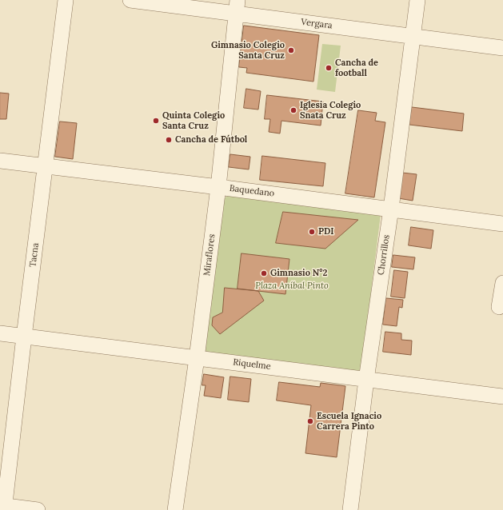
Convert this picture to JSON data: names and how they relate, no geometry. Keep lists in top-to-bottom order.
{
  "streets": {
    "street": [
      "Vergara",
      "Baquedano",
      "Tacna",
      "Miraflores",
      "Chorrillos",
      "Riquelme"
    ]
  },
  "crossings": [
    ["Vergara", "Miraflores"],
    ["Vergara", "Chorrillos"],
    ["Baquedano", "Tacna"],
    ["Baquedano", "Miraflores"],
    ["Baquedano", "Chorrillos"],
    ["Tacna", "Riquelme"],
    ["Miraflores", "Riquelme"],
    ["Chorrillos", "Riquelme"]
  ],
  "parks": ["Plaza Aníbal Pinto"],
  "places": [
    "Gimnasio Colegio Santa Cruz",
    "Cancha de football",
    "Iglesia Colegio Snata Cruz",
    "Quinta Colegio Santa Cruz",
    "Cancha de Fútbol",
    "PDI",
    "Gimnasio N°2",
    "Escuela Ignacio Carrera Pinto"
  ]
}
